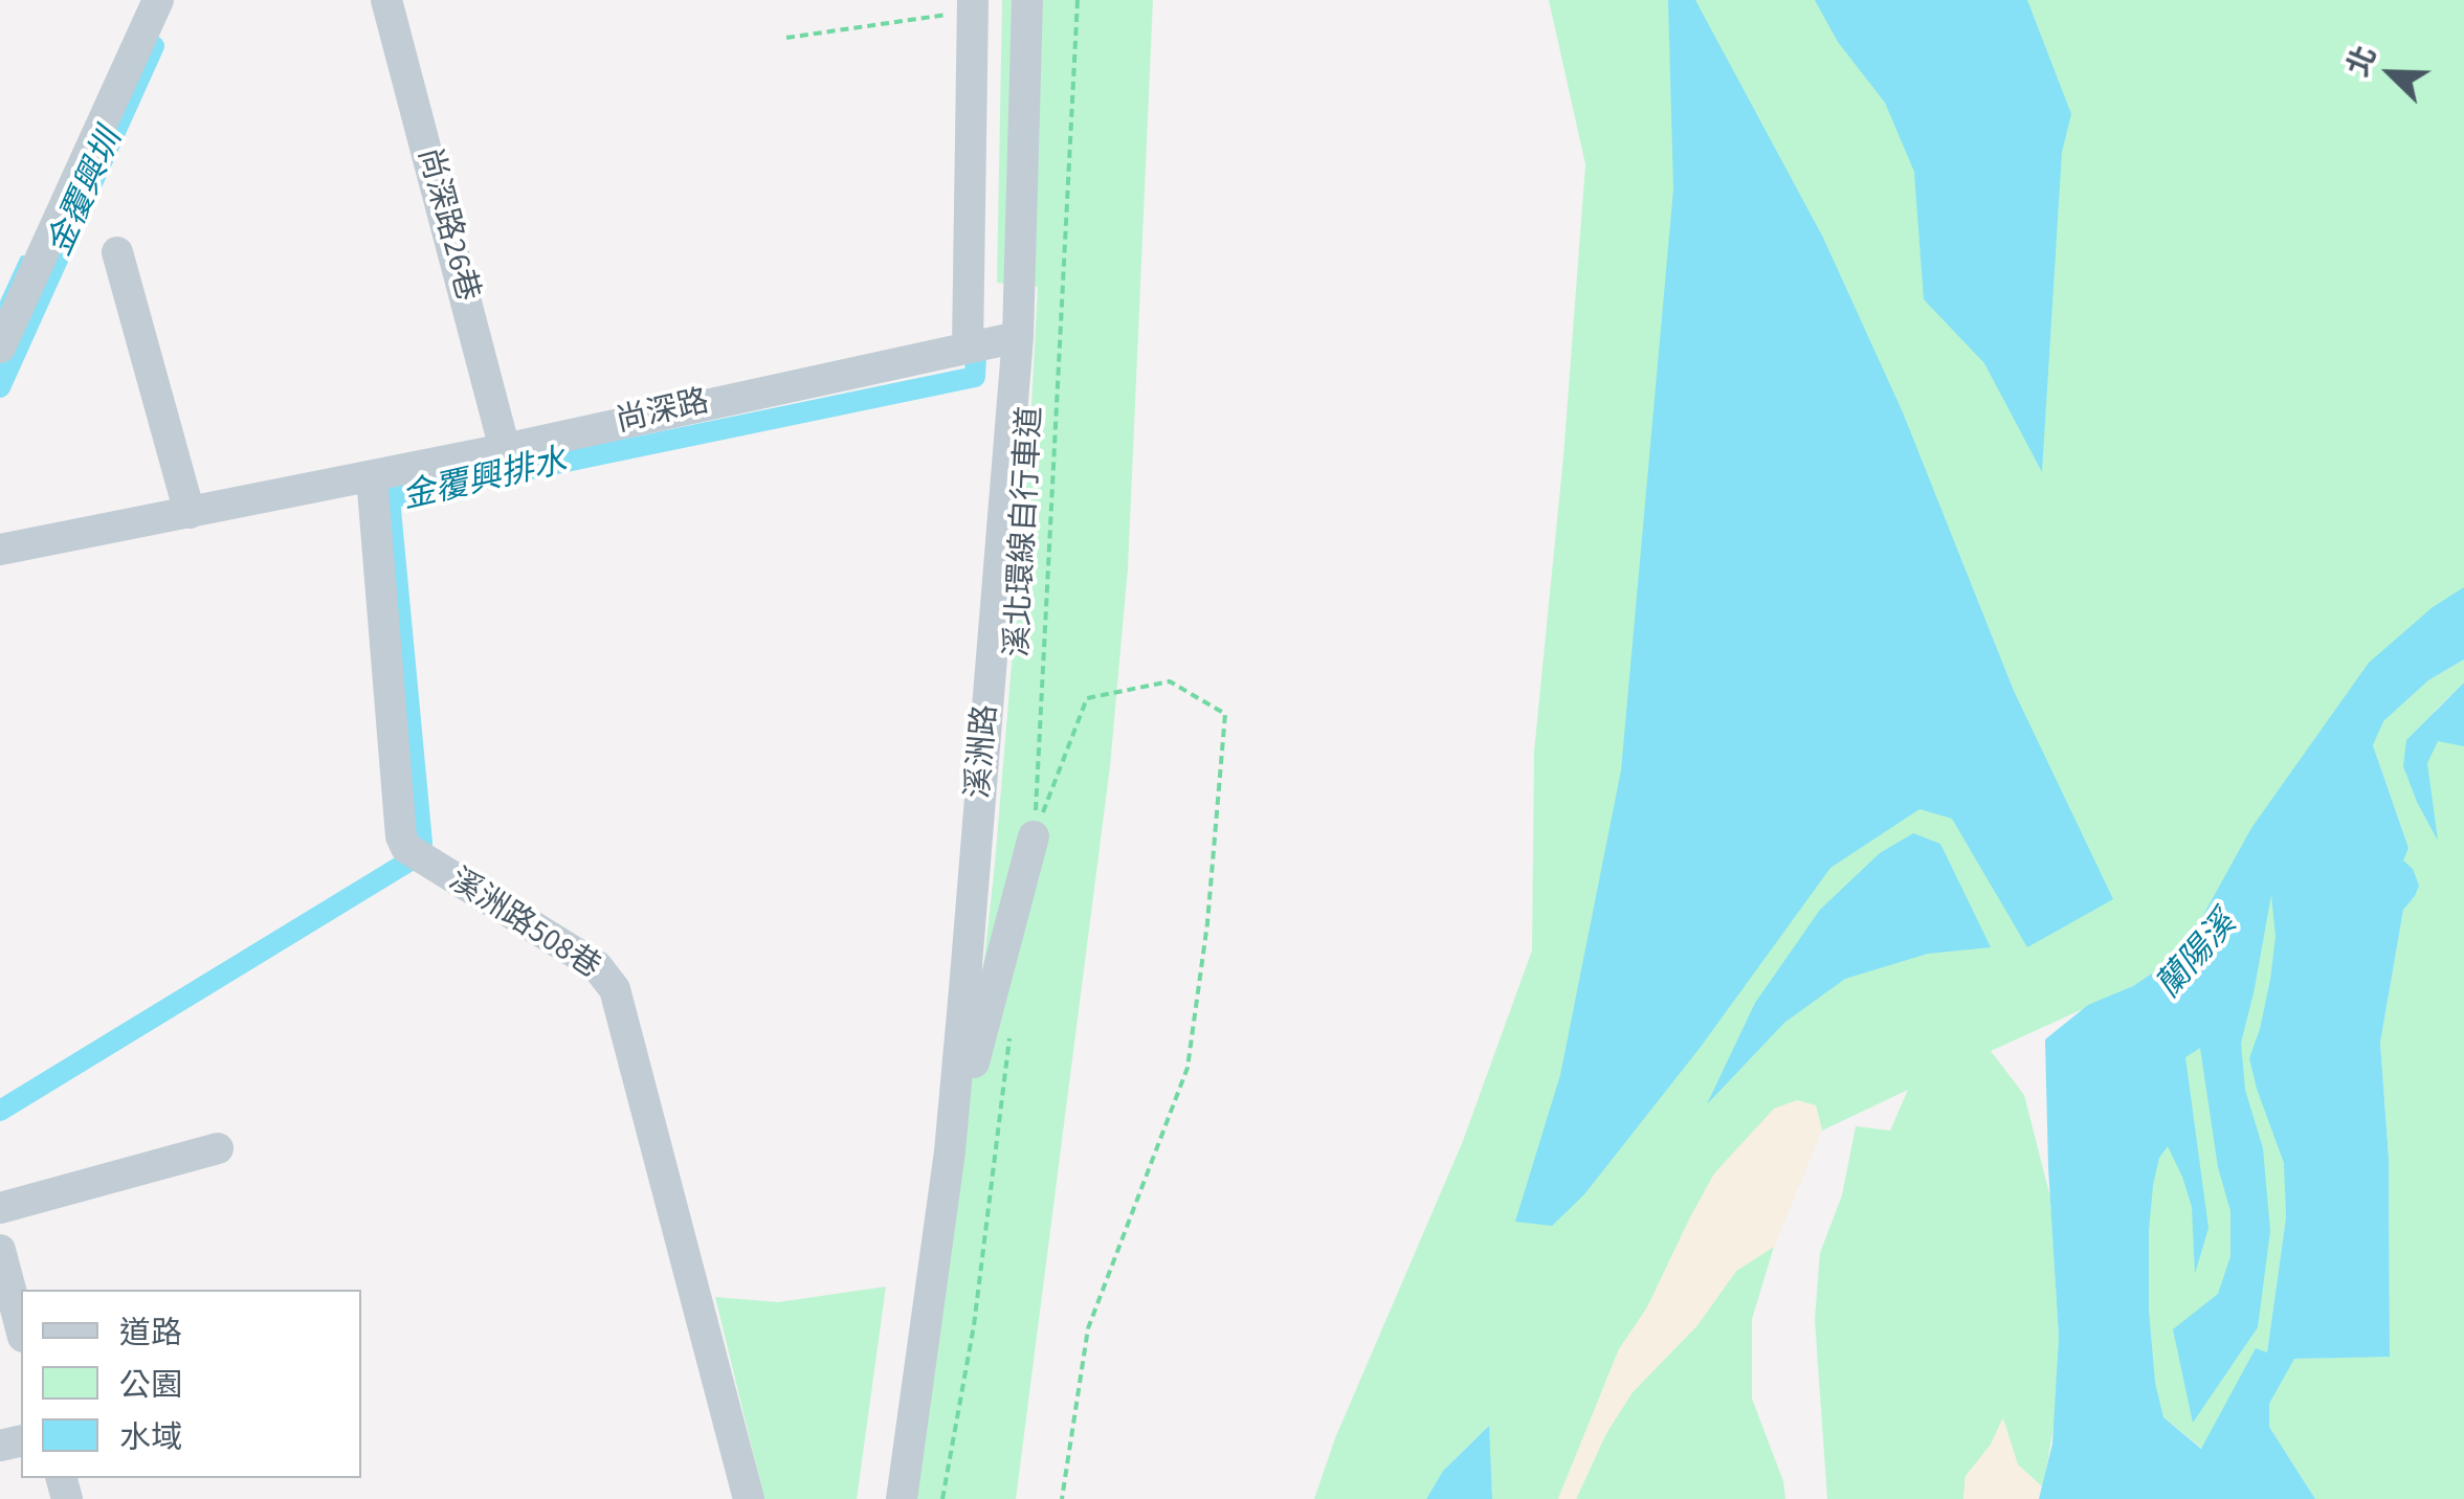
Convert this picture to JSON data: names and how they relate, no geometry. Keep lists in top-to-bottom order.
{
  "streets": {
    "street": [
      "尚深路26巷",
      "尚深路",
      "溪洲路",
      "溪洲路508巷"
    ],
    "path": ["溪北環線自行車道"]
  },
  "crossings": [
    ["尚深路26巷", "尚深路"],
    ["尚深路", "溪洲路"],
    ["尚深路", "溪洲路508巷"]
  ],
  "water": ["金覆興圳", "金覆興排水", "蘭陽溪"],
  "legend": ["道路", "公園", "水域"],
  "north": "top left"
}
